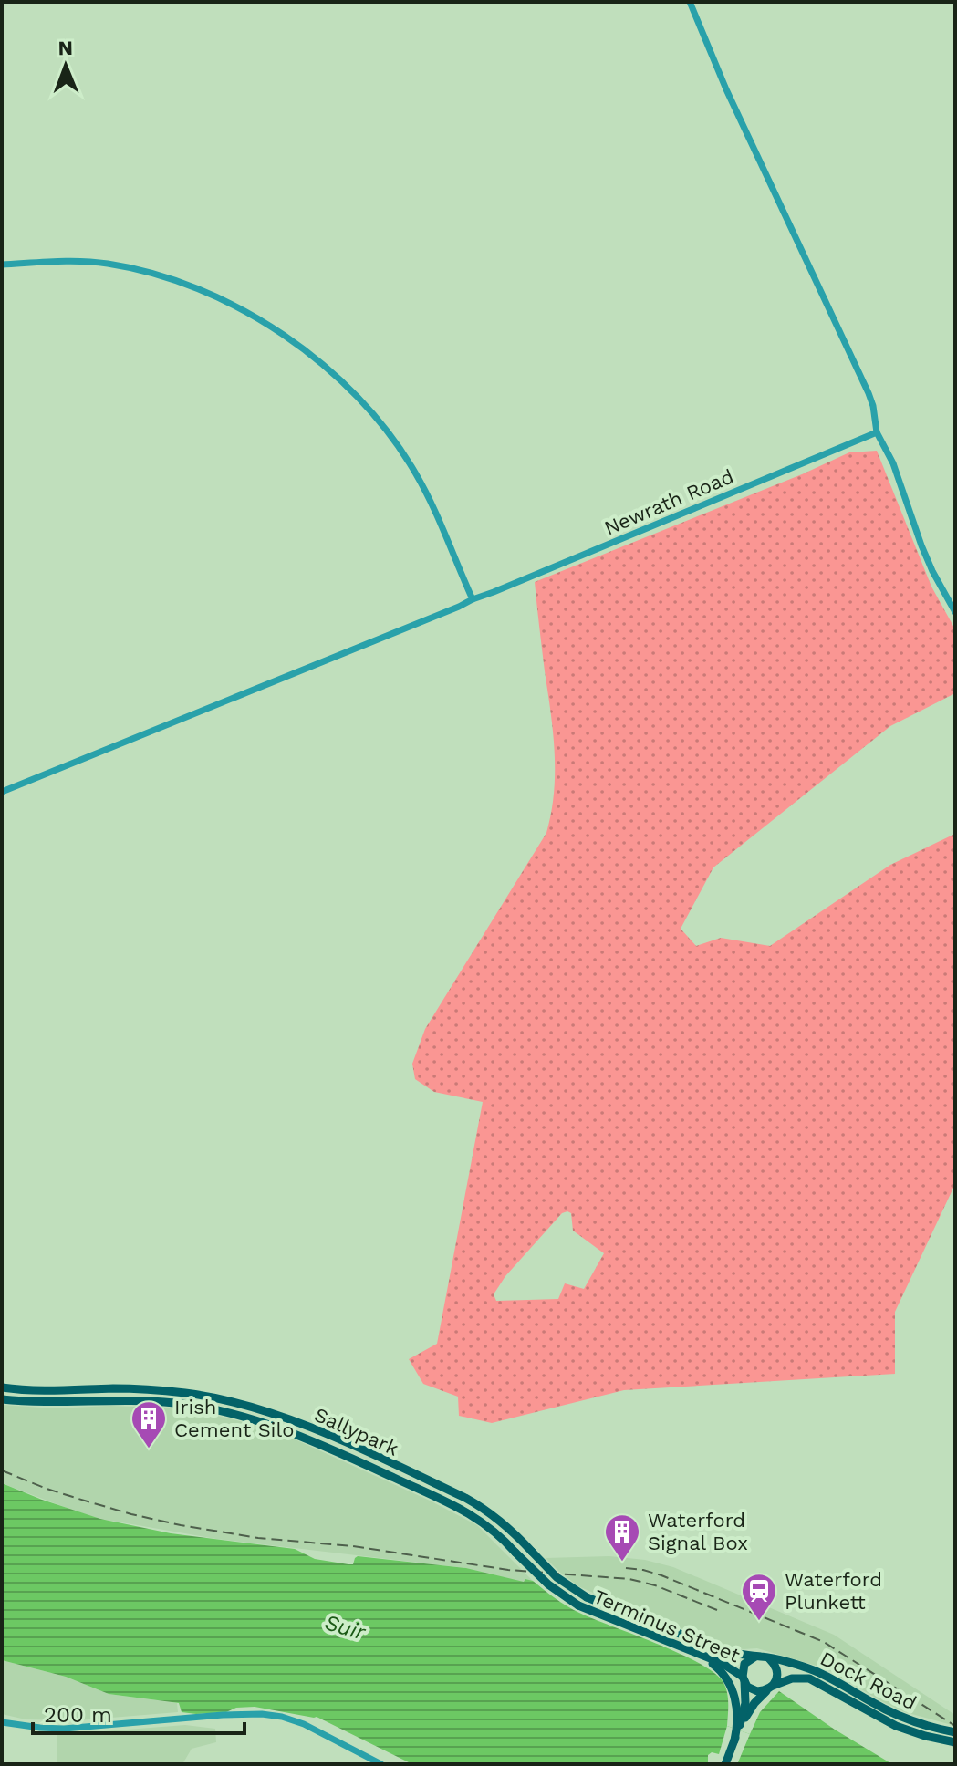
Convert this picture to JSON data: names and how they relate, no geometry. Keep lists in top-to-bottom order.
{
  "streets": {
    "main road": ["Sallypark", "Terminus Street", "Dock Road"],
    "street": ["Newrath Road"]
  },
  "crossings": [
    ["Sallypark", "Terminus Street"],
    ["Terminus Street", "Dock Road"]
  ],
  "water": ["Suir"],
  "places": {
    "building": ["Irish Cement Silo", "Waterford Signal Box"],
    "station": ["Waterford Plunkett"]
  },
  "scale_bar": "200 m",
  "north": "top"
}
